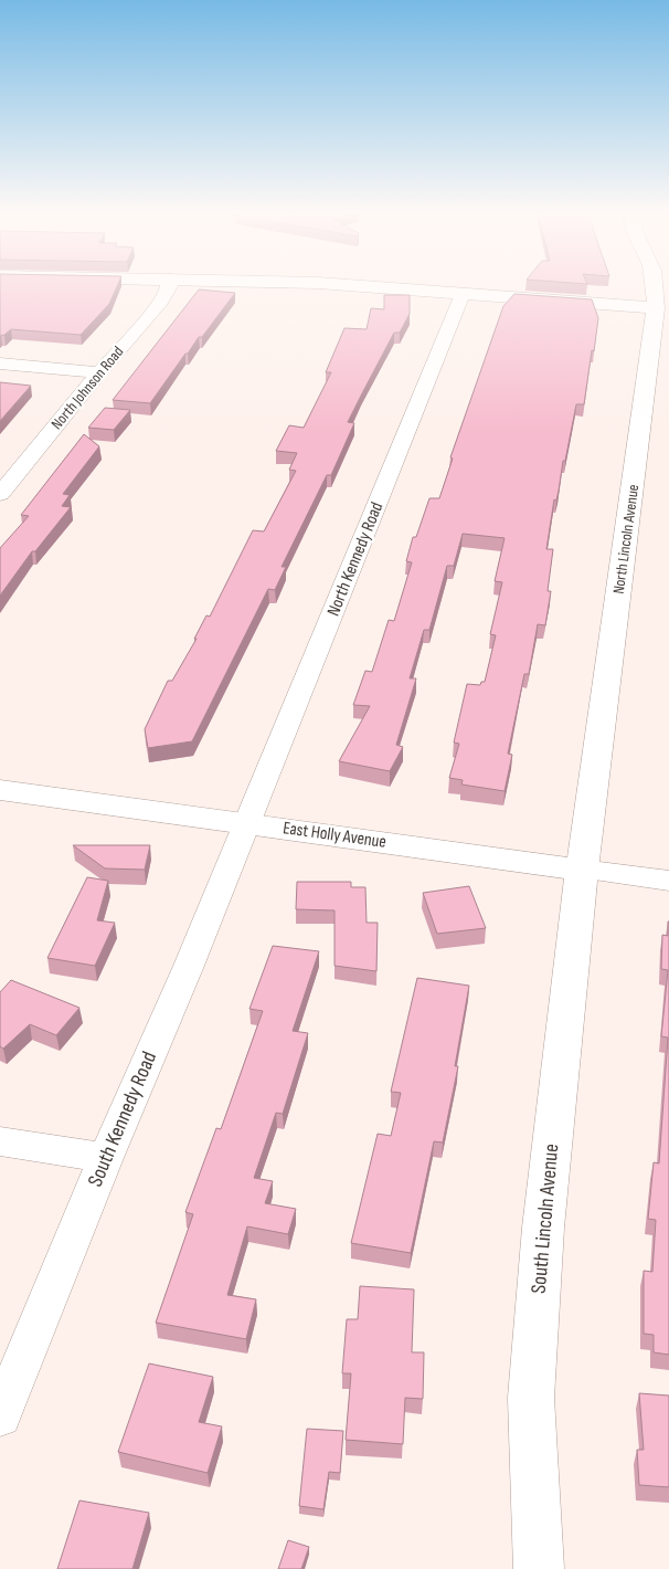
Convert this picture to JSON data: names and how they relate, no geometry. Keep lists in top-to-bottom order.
{
  "streets": {
    "street": [
      "North Johnson Road",
      "North Lincoln Avenue",
      "North Kennedy Road",
      "East Holly Avenue",
      "South Kennedy Road",
      "South Lincoln Avenue"
    ]
  },
  "crossings": [
    ["North Lincoln Avenue", "East Holly Avenue"],
    ["North Lincoln Avenue", "South Lincoln Avenue"],
    ["North Kennedy Road", "East Holly Avenue"],
    ["North Kennedy Road", "South Kennedy Road"],
    ["East Holly Avenue", "South Kennedy Road"],
    ["East Holly Avenue", "South Lincoln Avenue"]
  ]
}
